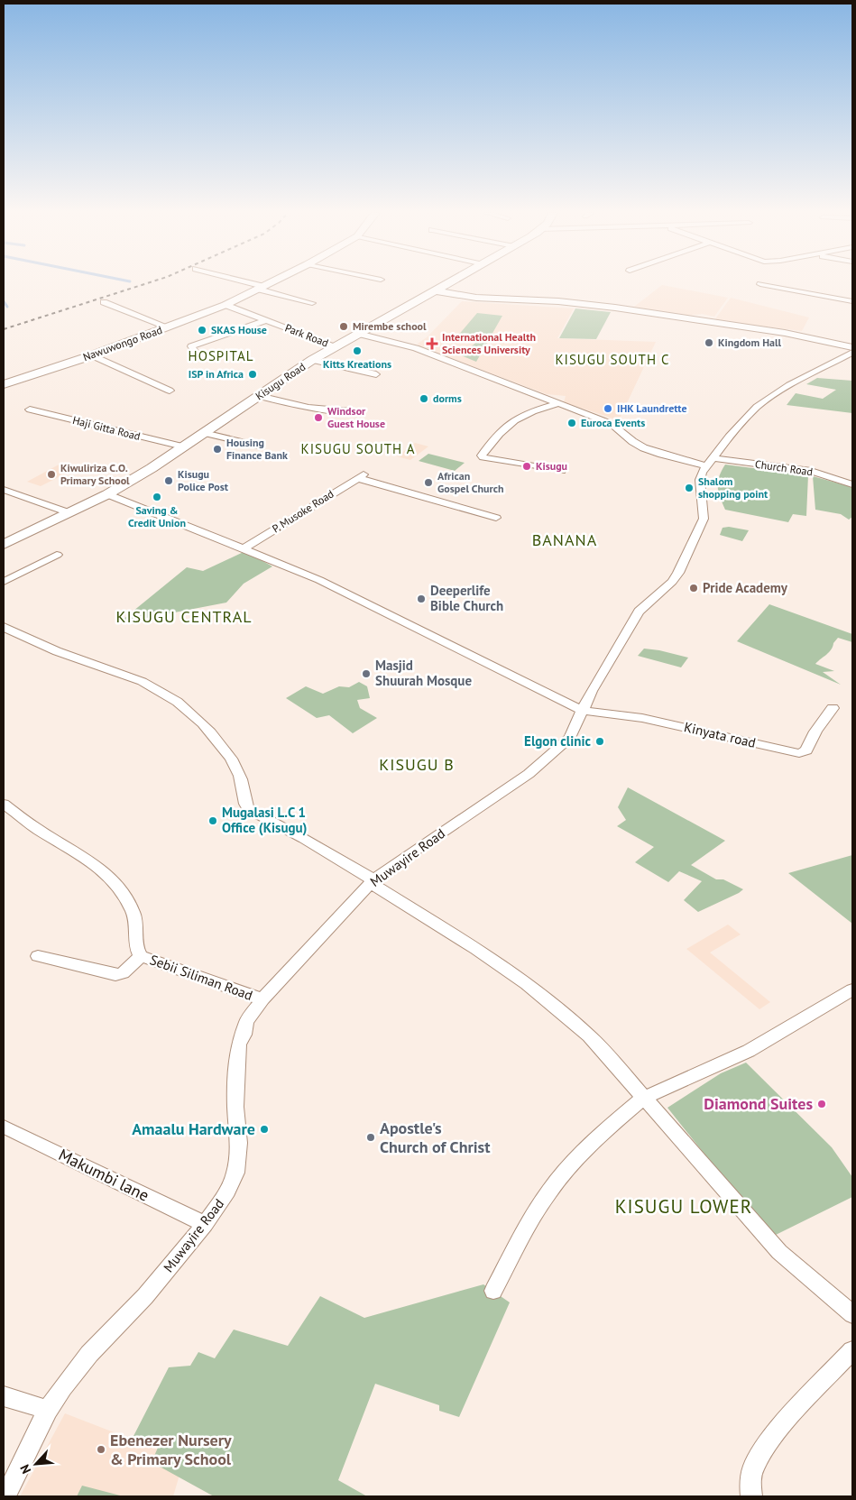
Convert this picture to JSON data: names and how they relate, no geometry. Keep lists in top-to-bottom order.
{
  "streets": {
    "street": [
      "Park Road",
      "Nawuwongo Road",
      "Kisugu Road",
      "Haji Gitta Road",
      "Church Road",
      "P. Musoke Road",
      "Kinyata road",
      "Muwayire Road",
      "Sebii Siliman Road",
      "Makumbi lane"
    ]
  },
  "crossings": [
    ["Park Road", "Nawuwongo Road"],
    ["Park Road", "Kisugu Road"],
    ["Kisugu Road", "Haji Gitta Road"],
    ["Kisugu Road", "Church Road"],
    ["Kisugu Road", "Kinyata road"],
    ["Church Road", "Muwayire Road"],
    ["P. Musoke Road", "Kinyata road"],
    ["Kinyata road", "Muwayire Road"],
    ["Muwayire Road", "Sebii Siliman Road"],
    ["Muwayire Road", "Makumbi lane"]
  ],
  "districts": [
    "HOSPITAL",
    "KISUGU SOUTH C",
    "KISUGU SOUTH A",
    "BANANA",
    "KISUGU CENTRAL",
    "KISUGU B",
    "KISUGU LOWER"
  ],
  "places": {
    "other": [
      "Mirembe school",
      "SKAS House",
      "Kingdom Hall",
      "Kitts Kreations",
      "ISP in Africa",
      "dorms",
      "IHK Laundrette",
      "Windsor Guest House",
      "Euroca Events",
      "Housing Finance Bank",
      "Kisugu",
      "Kiwuliriza C.O. Primary School",
      "Kisugu Police Post",
      "African Gospel Church",
      "Shalom shopping point",
      "Saving & Credit Union",
      "Pride Academy",
      "Deeperlife Bible Church",
      "Masjid Shuurah Mosque",
      "Elgon clinic",
      "Mugalasi L.C 1 Office (Kisugu)",
      "Diamond Suites",
      "Amaalu Hardware",
      "Apostle's Church of Christ",
      "Ebenezer Nursery & Primary School"
    ],
    "health": ["International Health Sciences University"]
  },
  "north": "bottom left"
}
